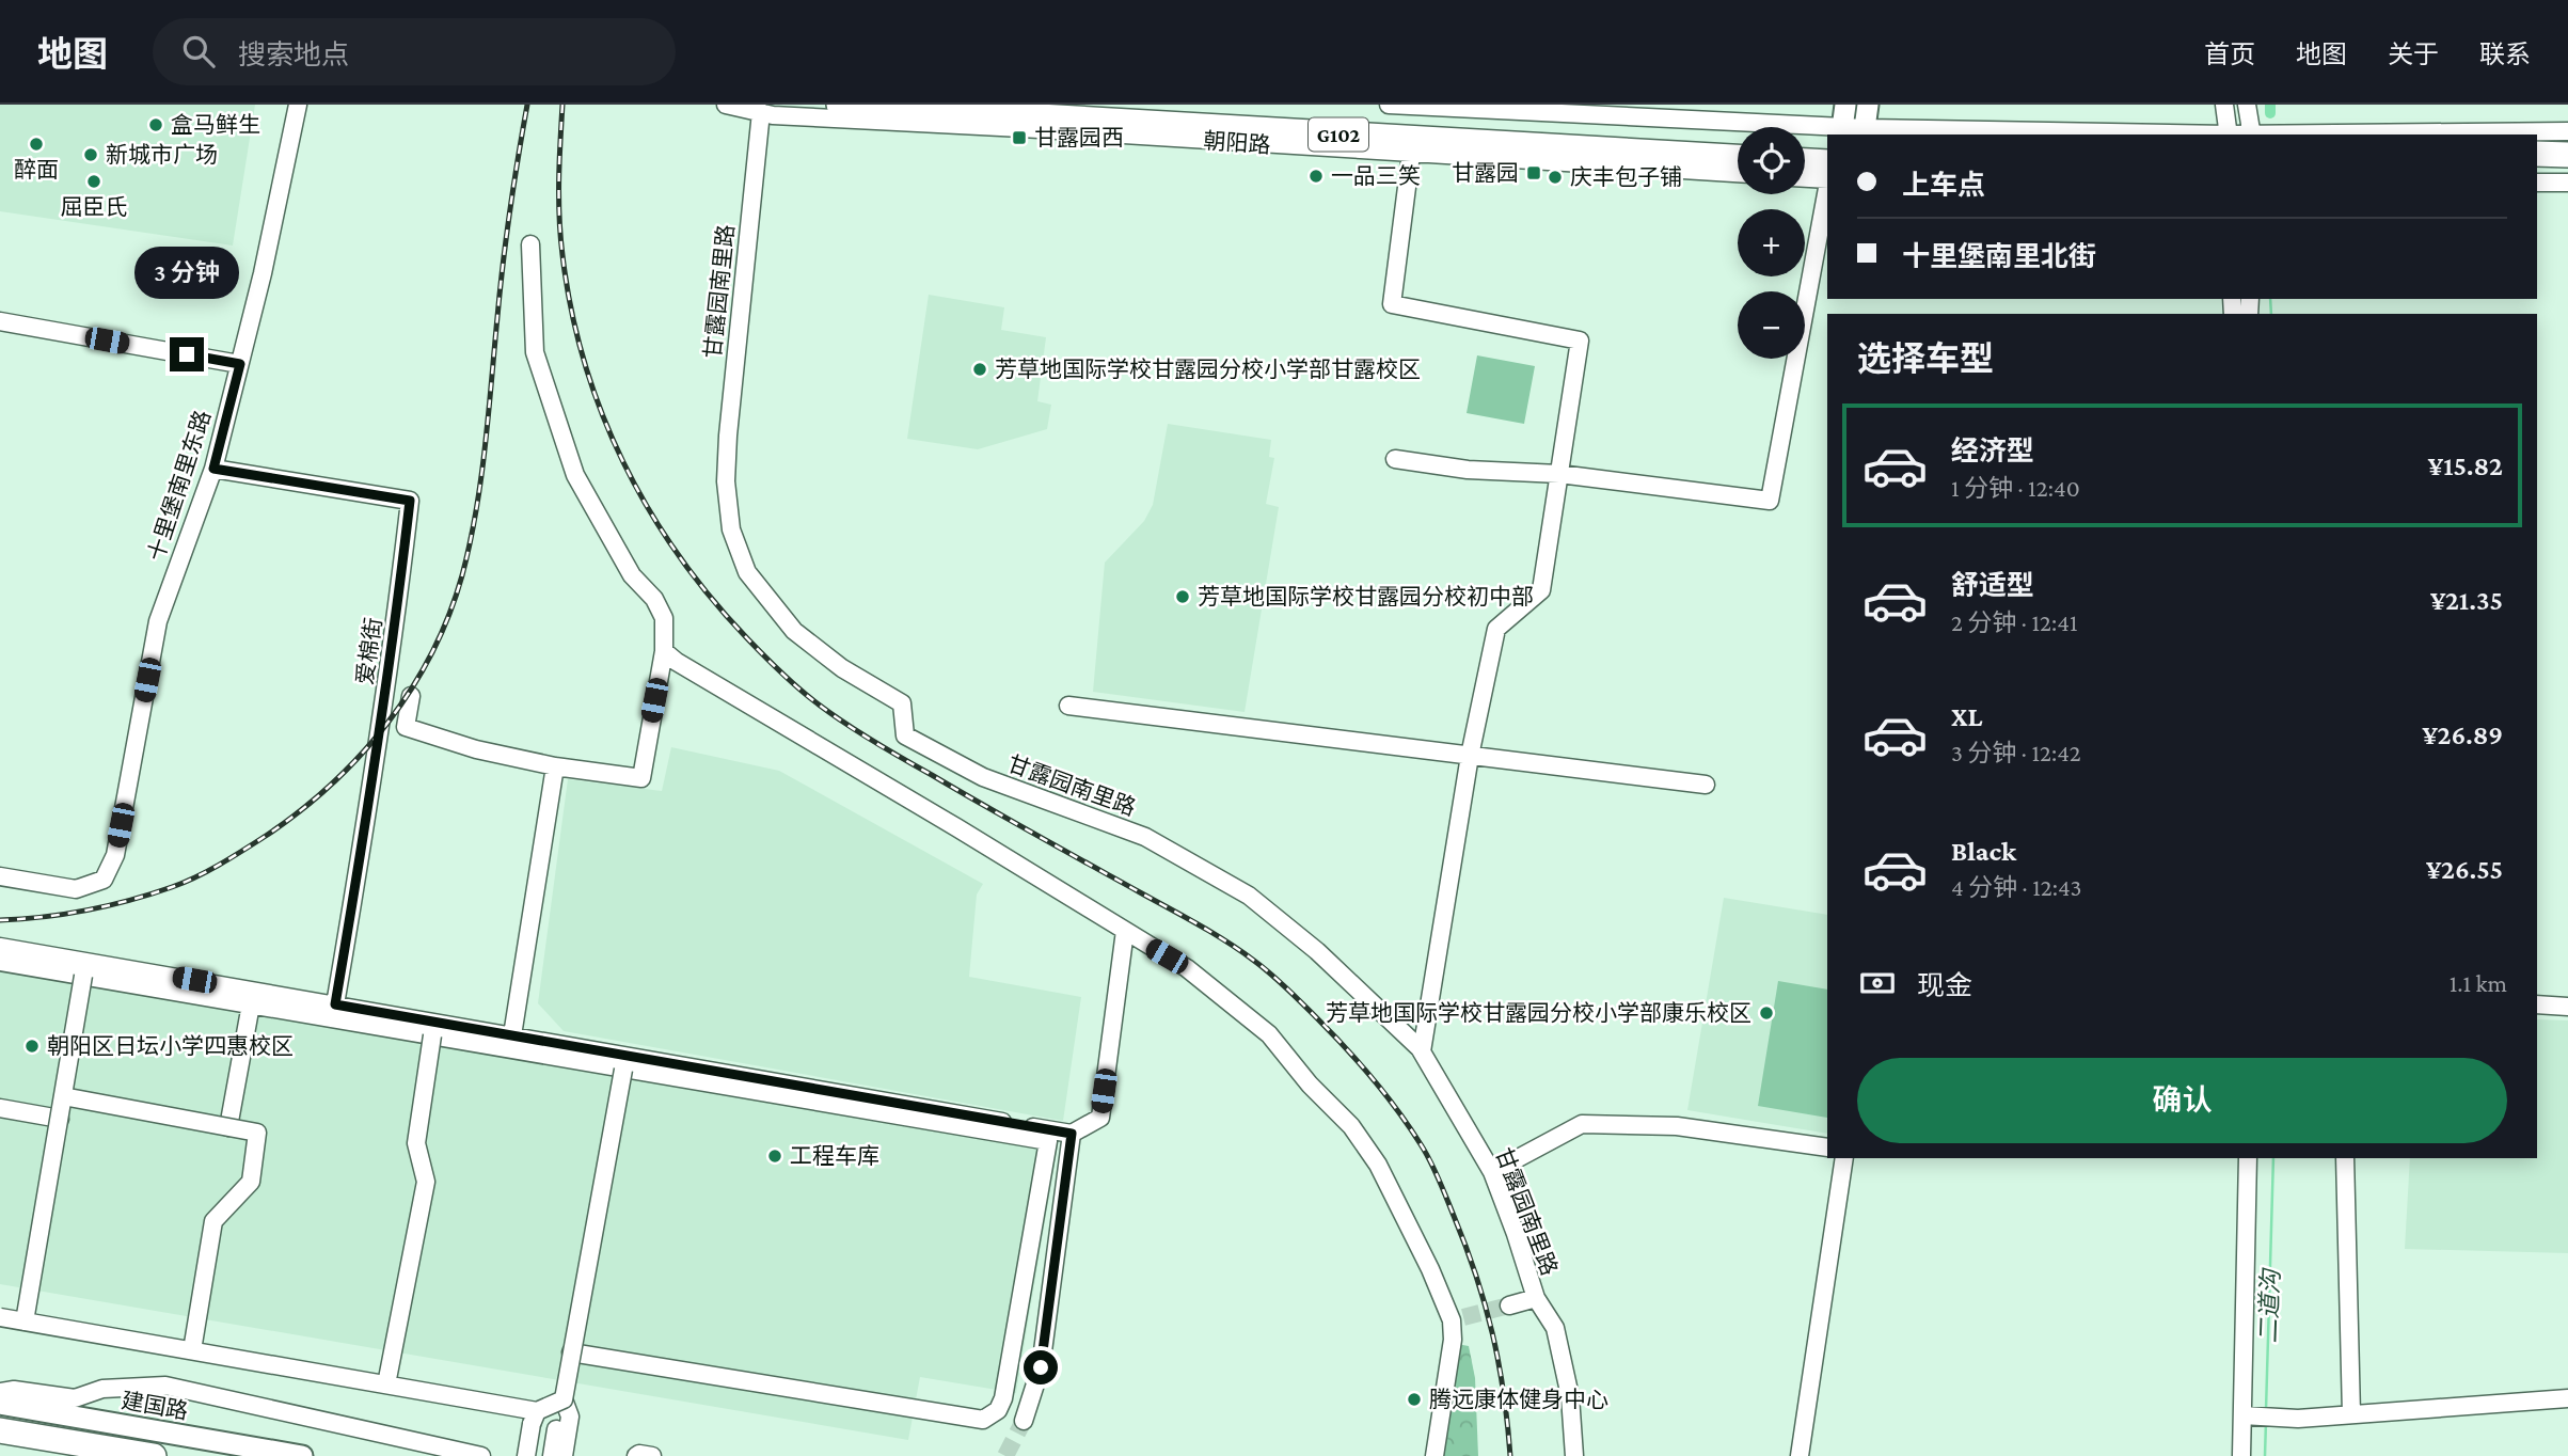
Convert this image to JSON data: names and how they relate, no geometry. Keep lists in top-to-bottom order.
{
  "streets": {
    "highway": ["G102", "朝阳路"],
    "main road": ["建国路"],
    "street": ["甘露园南里路", "十里堡南里东路", "爱棉街"]
  },
  "crossings": [
    ["朝阳路", "甘露园南里路"],
    ["十里堡南里东路", "爱棉街"]
  ],
  "water": ["二道沟"],
  "places": {
    "other": [
      "盒马鲜生",
      "醉面",
      "新城市广场",
      "一品三笑",
      "庆丰包子铺",
      "屈臣氏",
      "芳草地国际学校甘露园分校小学部甘露校区",
      "芳草地国际学校甘露园分校初中部",
      "芳草地国际学校甘露园分校小学部康乐校区",
      "朝阳区日坛小学四惠校区",
      "工程车库",
      "腾远康体健身中心"
    ],
    "transit": ["甘露园西", "甘露园"]
  },
  "page": {
    "header": "地图",
    "search": "搜索地点",
    "nav": [
      "首页",
      "地图",
      "关于",
      "联系"
    ],
    "map_buttons": ["+", "−"],
    "banner": ["上车点", "十里堡南里北街"],
    "bubble": "3 分钟",
    "heading": "选择车型",
    "list": [
      {
        "name": "经济型",
        "note": "1 分钟 · 12:40",
        "value": "¥15.82"
      },
      {
        "name": "舒适型",
        "note": "2 分钟 · 12:41",
        "value": "¥21.35"
      },
      {
        "name": "XL",
        "note": "3 分钟 · 12:42",
        "value": "¥26.89"
      },
      {
        "name": "Black",
        "note": "4 分钟 · 12:43",
        "value": "¥26.55"
      }
    ],
    "pay": ["现金", "1.1 km"],
    "buttons": "确认"
  }
}
